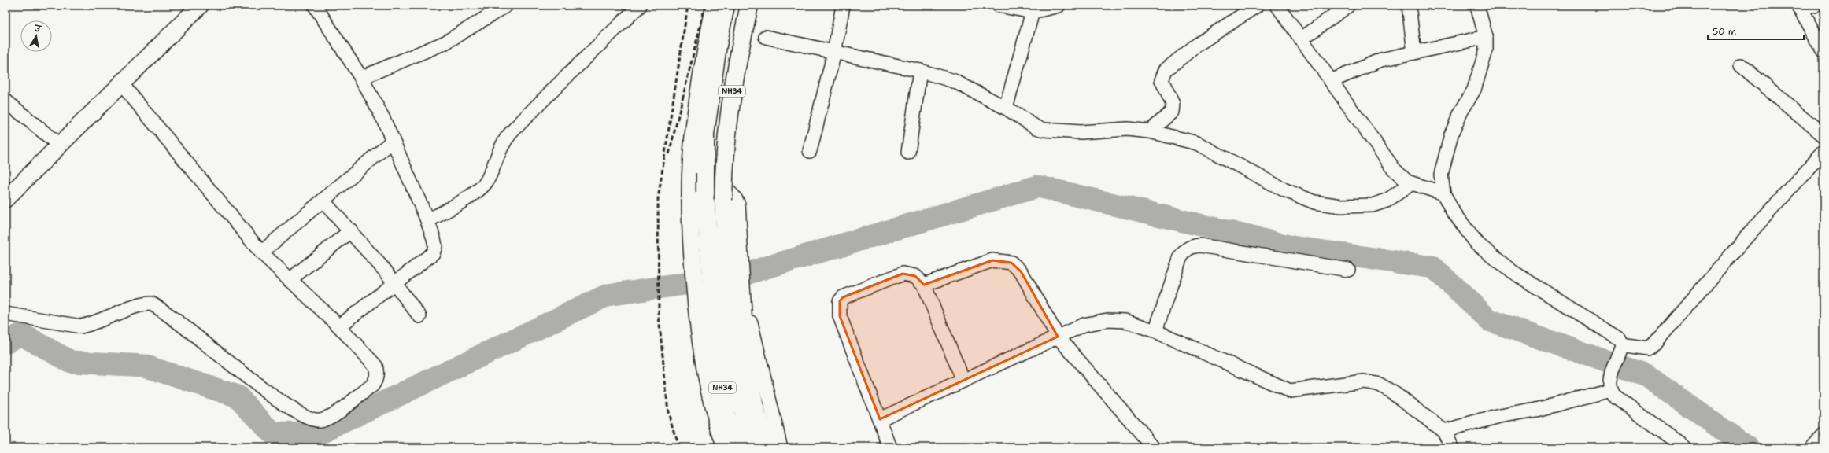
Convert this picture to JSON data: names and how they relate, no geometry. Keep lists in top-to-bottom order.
{
  "streets": {
    "highway": ["NH34"]
  },
  "scale_bar": "50 m",
  "north": "top"
}
